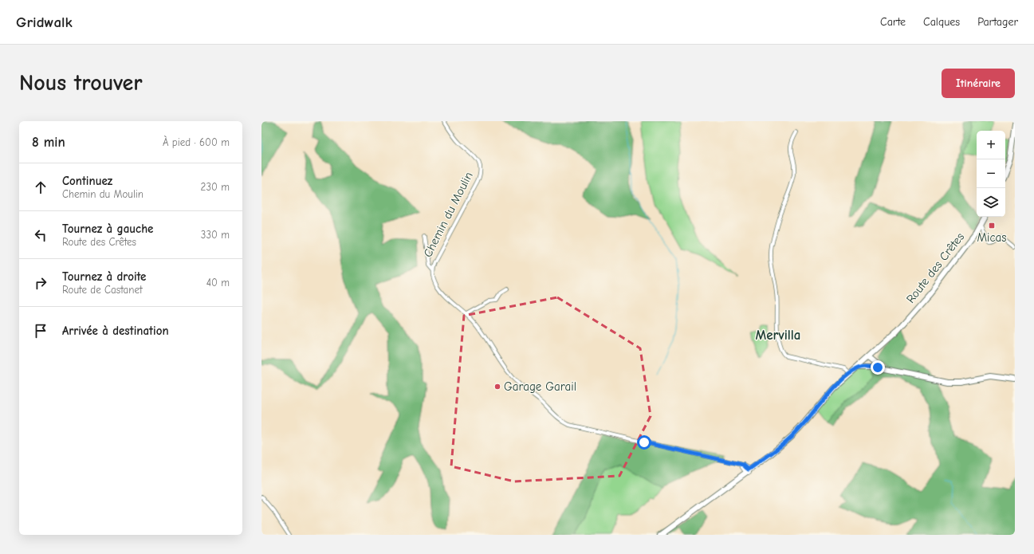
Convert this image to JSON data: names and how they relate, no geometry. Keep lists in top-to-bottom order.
{
  "streets": {
    "street": ["Chemin du Moulin", "Route des Crêtes"]
  },
  "crossings": [
    ["Chemin du Moulin", "Route des Crêtes"]
  ],
  "districts": ["Mervilla"],
  "places": {
    "transit": ["Micas"],
    "other": ["Garage Garail"]
  },
  "page": {
    "header": "Gridwalk",
    "nav": ["Carte", "Calques", "Partager"],
    "buttons": "Itinéraire",
    "title": "Nous trouver",
    "heading": ["8 min", "À pied · 600 m"],
    "map_buttons": ["+", "−"],
    "list": [
      ["Continuez", "Chemin du Moulin", "230 m"],
      ["Tournez à gauche", "Route des Crêtes", "330 m"],
      ["Tournez à droite", "Route de Castanet", "40 m"],
      "Arrivée à destination"
    ]
  }
}
